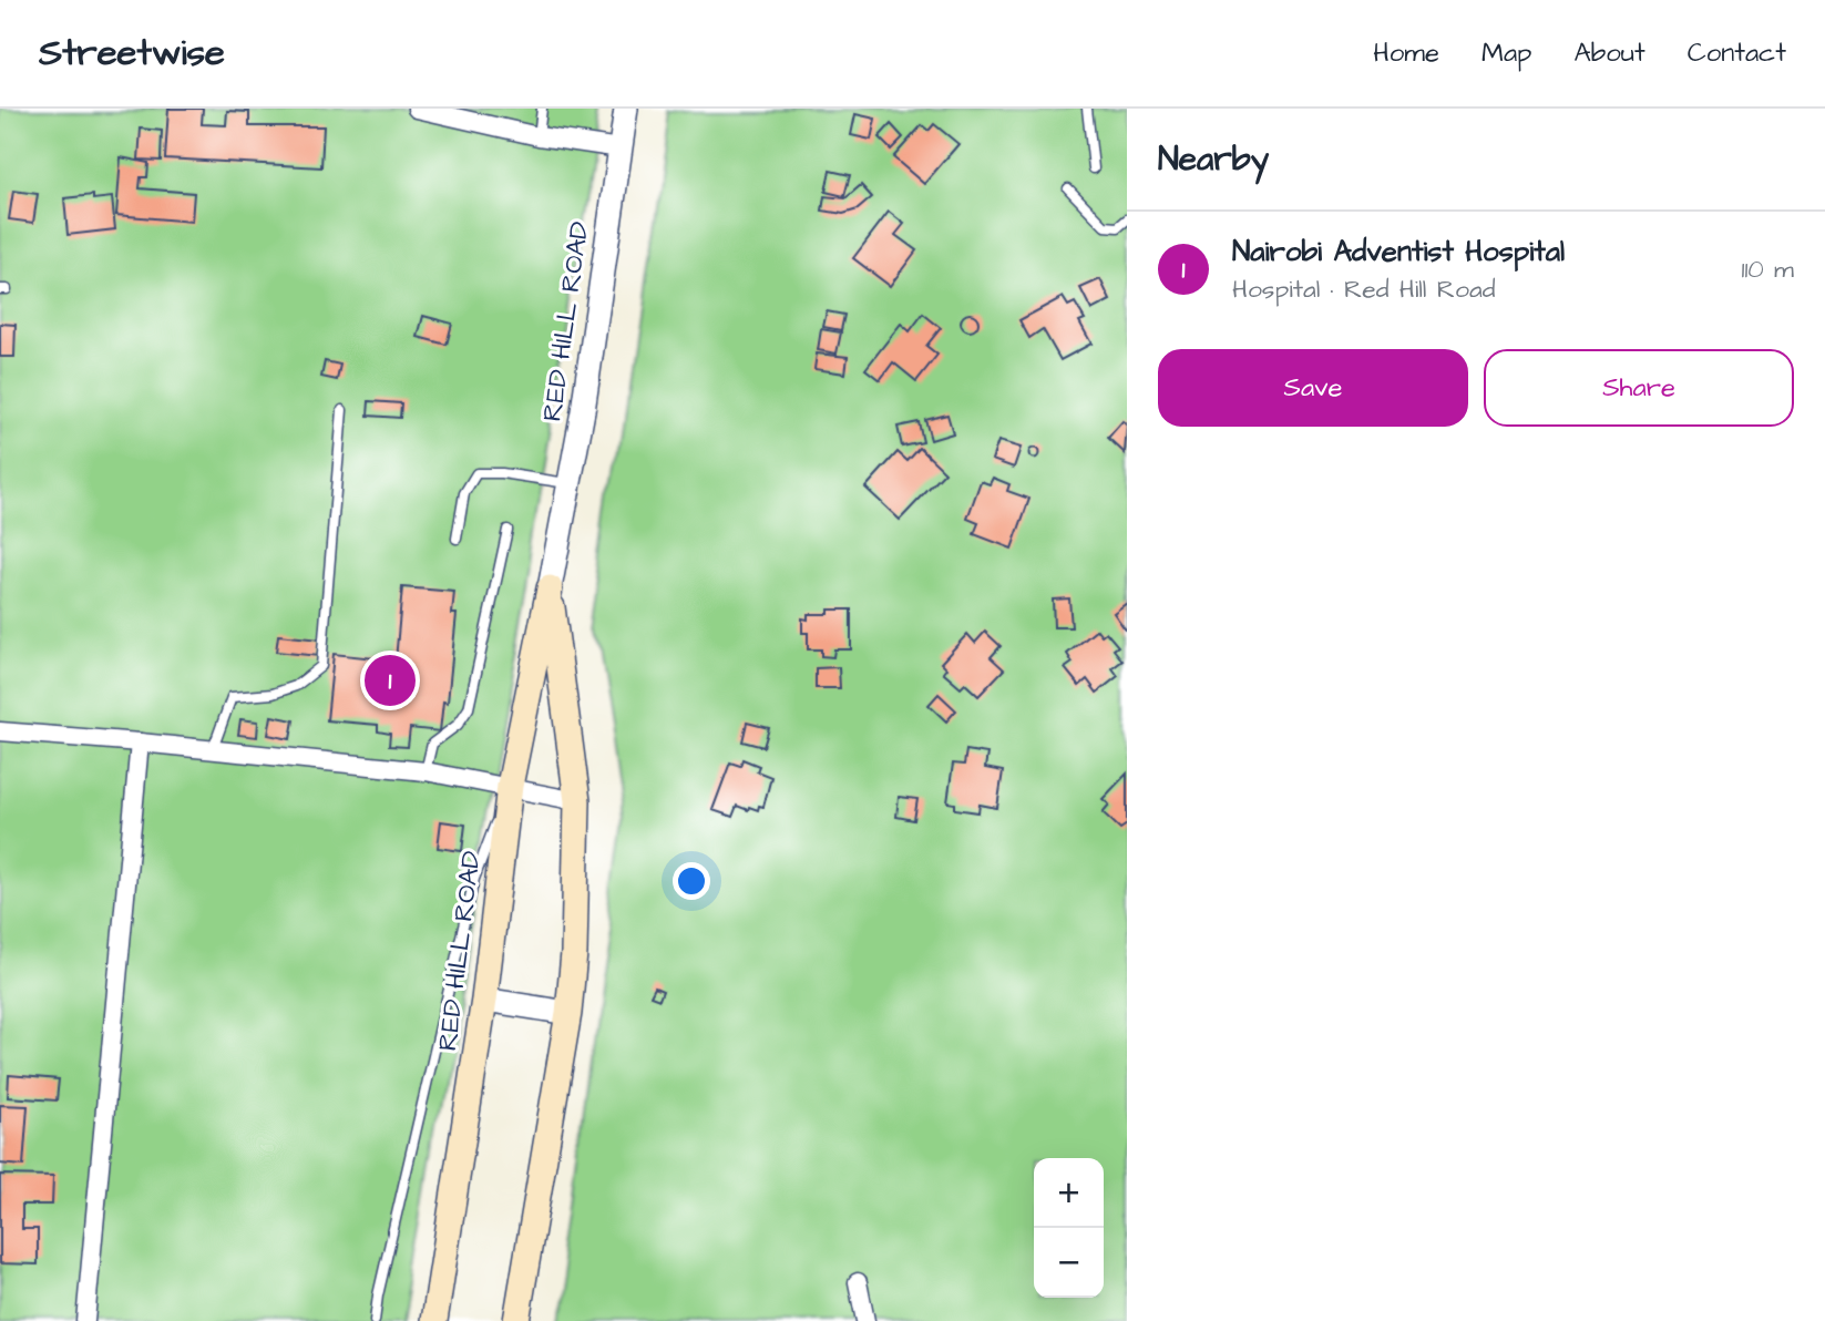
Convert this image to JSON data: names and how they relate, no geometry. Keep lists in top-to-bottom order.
{
  "streets": {
    "main road": ["RED HILL ROAD"]
  },
  "page": {
    "header": "Streetwise",
    "nav": [
      "Home",
      "Map",
      "About",
      "Contact"
    ],
    "heading": "Nearby",
    "list": [
      {
        "mark": "1",
        "name": "Nairobi Adventist Hospital",
        "note": "Hospital · Red Hill Road",
        "value": "110 m"
      }
    ],
    "buttons": ["Save", "Share"],
    "pins": "1",
    "map_buttons": ["+", "−"]
  }
}
